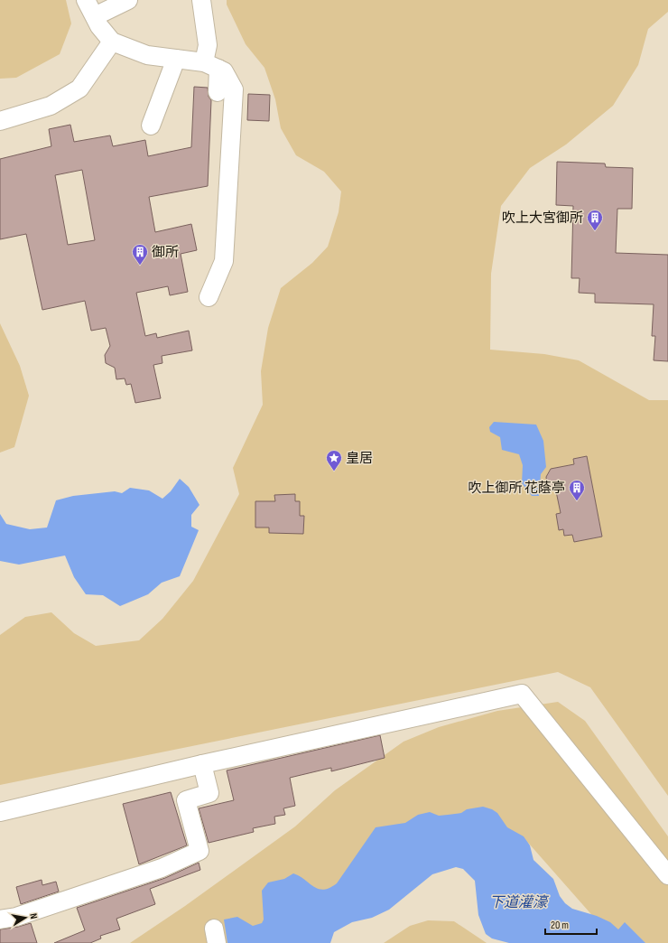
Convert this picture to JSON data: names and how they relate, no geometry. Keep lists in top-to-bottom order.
{
  "water": ["下道灌濠"],
  "places": {
    "building": ["吹上大宮御所", "御所", "吹上御所 花蔭亭"],
    "place": ["皇居"]
  },
  "scale_bar": "20 m",
  "north": "right"
}
